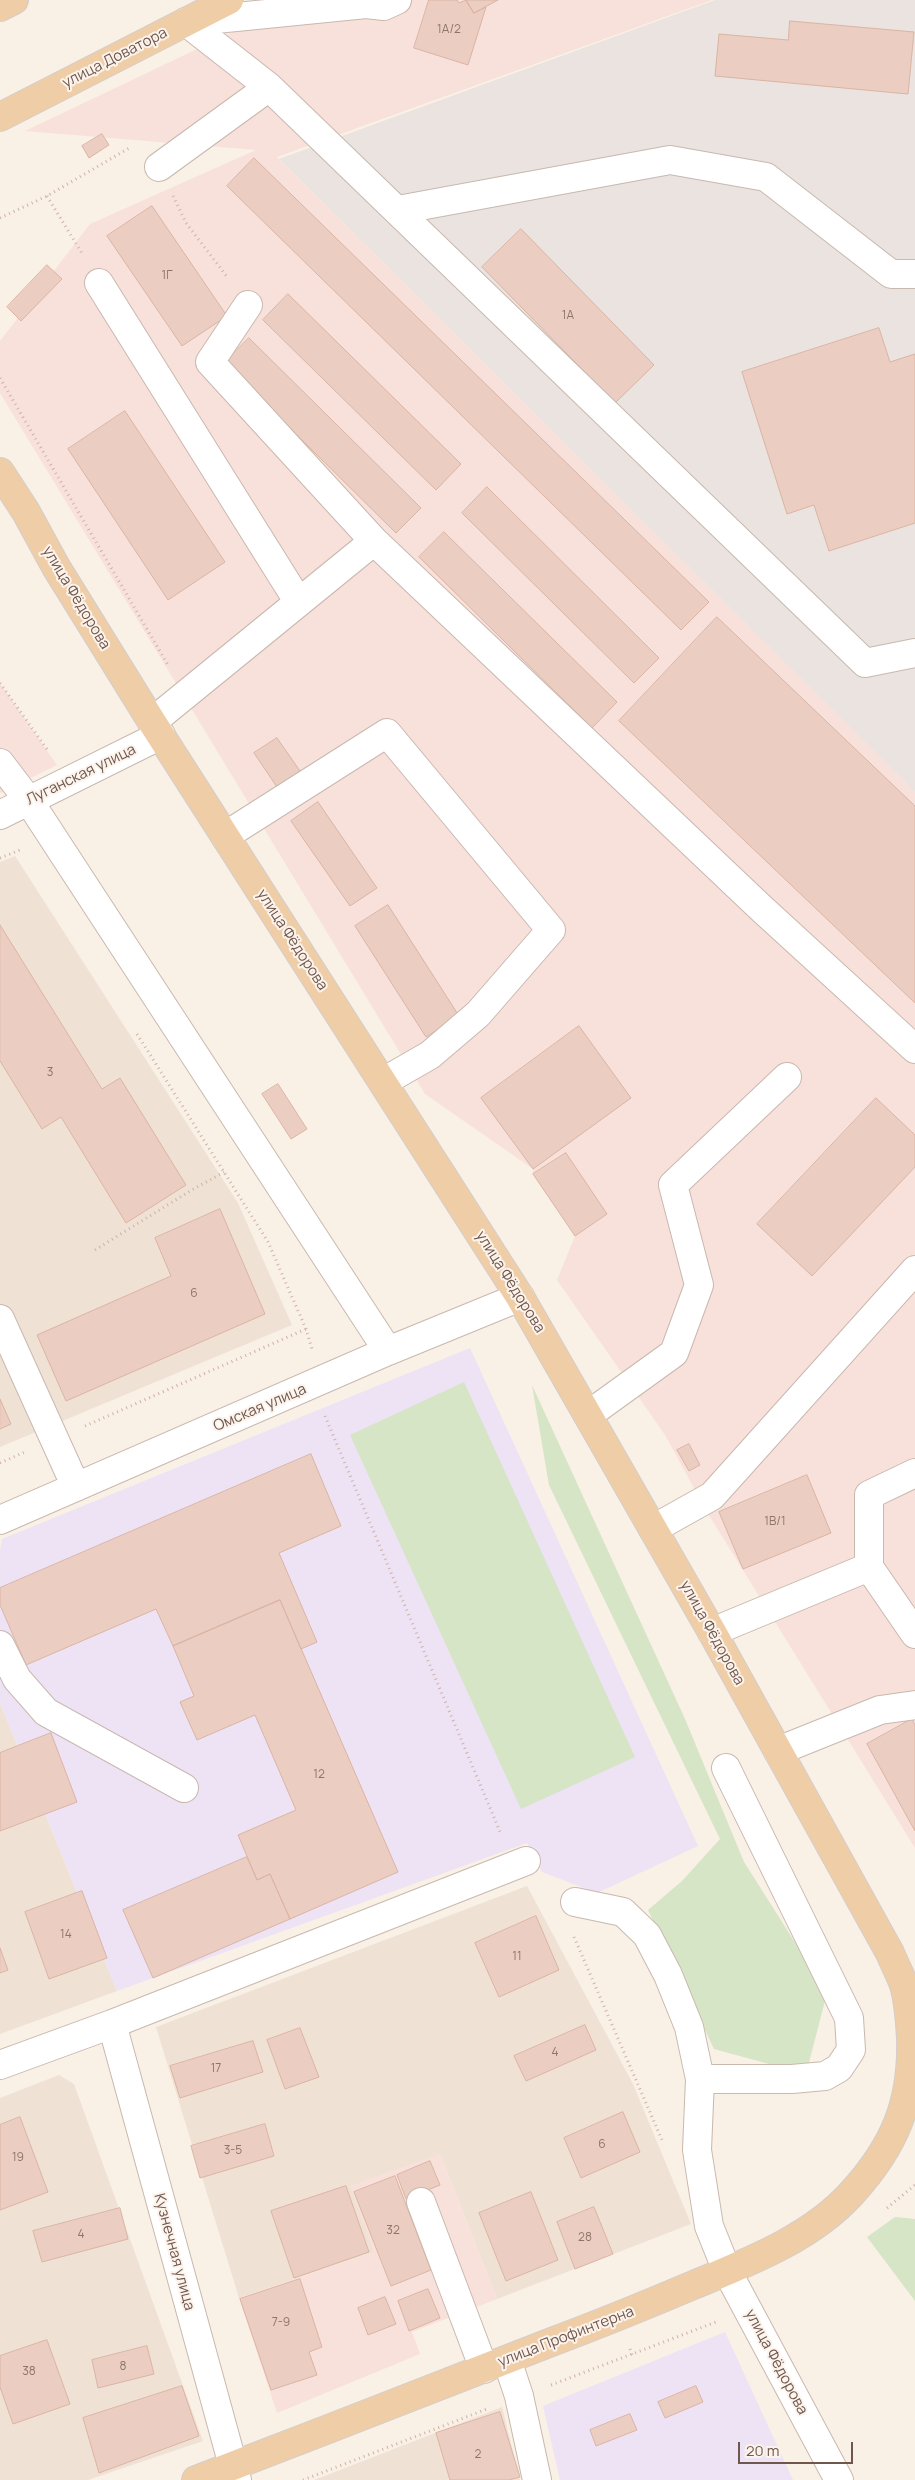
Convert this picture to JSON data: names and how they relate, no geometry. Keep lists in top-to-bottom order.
{
  "streets": {
    "main road": ["улица Доватора", "улица Фёдорова", "улица Профинтерна"],
    "street": ["Луганская улица", "Омская улица", "Кузнечная улица"]
  },
  "crossings": [
    ["улица Фёдорова", "Луганская улица"],
    ["улица Фёдорова", "Омская улица"],
    ["улица Фёдорова", "улица Профинтерна"],
    ["Кузнечная улица", "улица Профинтерна"]
  ],
  "house_numbers": [
    "1А/2",
    "1Г",
    "1А",
    "3",
    "6",
    "1В/1",
    "12",
    "14",
    "11",
    "4",
    "17",
    "6",
    "3-5",
    "19",
    "32",
    "4",
    "28",
    "7-9",
    "8",
    "38",
    "2"
  ],
  "scale_bar": "20 m"
}
